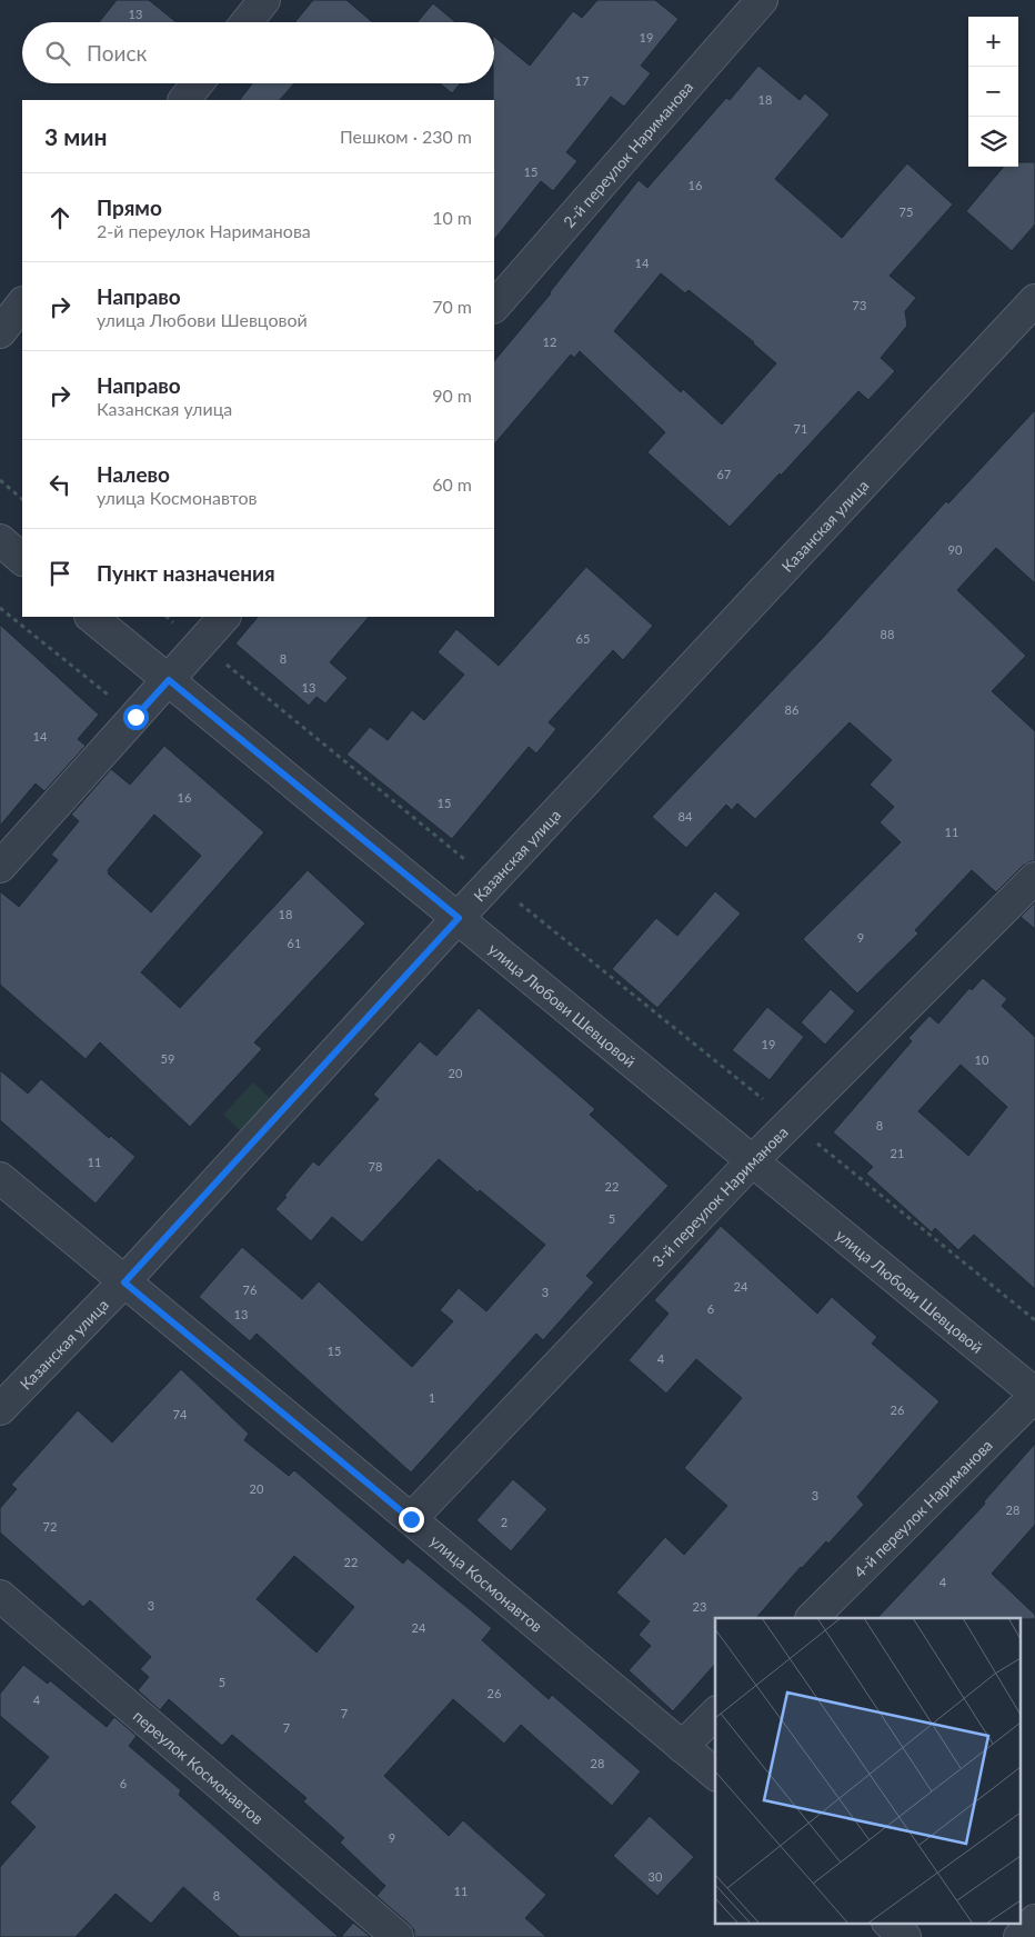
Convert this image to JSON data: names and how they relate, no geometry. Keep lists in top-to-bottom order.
{
  "streets": {
    "street": [
      "2-й переулок Нариманова",
      "Казанская улица",
      "улица Любови Шевцовой",
      "3-й переулок Нариманова",
      "4-й переулок Нариманова",
      "улица Космонавтов",
      "переулок Космонавтов"
    ]
  },
  "crossings": [
    ["Казанская улица", "улица Любови Шевцовой"],
    ["Казанская улица", "улица Космонавтов"],
    ["улица Любови Шевцовой", "3-й переулок Нариманова"],
    ["улица Любови Шевцовой", "4-й переулок Нариманова"],
    ["3-й переулок Нариманова", "улица Космонавтов"]
  ],
  "house_numbers": [
    "13",
    "19",
    "17",
    "18",
    "15",
    "16",
    "75",
    "14",
    "73",
    "12",
    "71",
    "67",
    "90",
    "88",
    "65",
    "8",
    "13",
    "86",
    "14",
    "16",
    "15",
    "84",
    "11",
    "18",
    "9",
    "61",
    "19",
    "59",
    "10",
    "20",
    "8",
    "21",
    "11",
    "78",
    "22",
    "5",
    "24",
    "76",
    "3",
    "6",
    "13",
    "15",
    "4",
    "1",
    "26",
    "74",
    "20",
    "3",
    "28",
    "2",
    "72",
    "22",
    "4",
    "3",
    "23",
    "24",
    "5",
    "26",
    "4",
    "7",
    "7",
    "28",
    "6",
    "9",
    "30",
    "11",
    "8"
  ],
  "page": {
    "map_buttons": ["+", "−"],
    "search": "Поиск",
    "heading": ["3 мин", "Пешком · 230 m"],
    "list": [
      ["Прямо", "2-й переулок Нариманова", "10 m"],
      ["Направо", "улица Любови Шевцовой", "70 m"],
      ["Направо", "Казанская улица", "90 m"],
      ["Налево", "улица Космонавтов", "60 m"],
      "Пункт назначения"
    ]
  }
}
